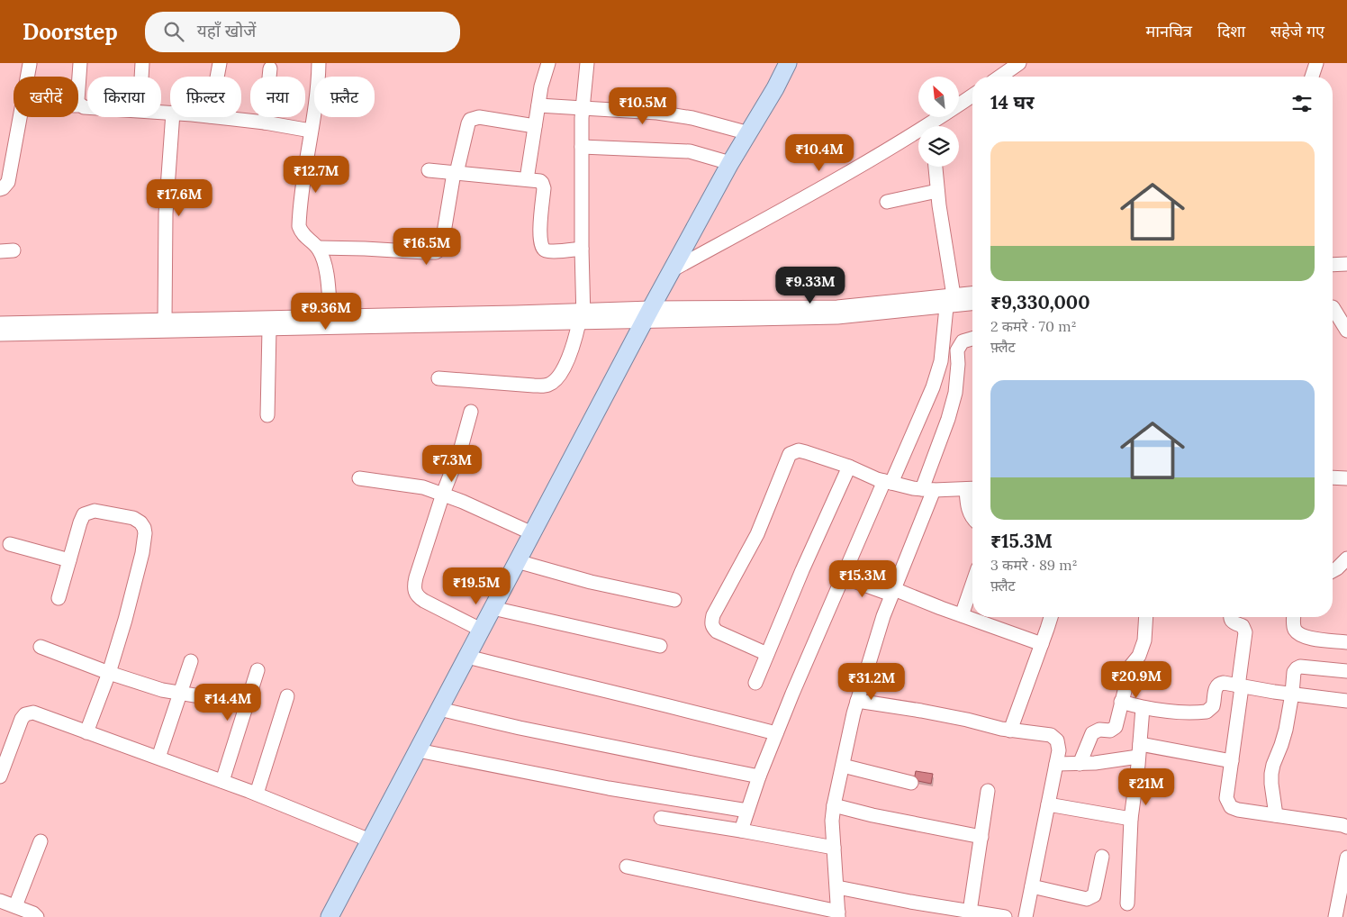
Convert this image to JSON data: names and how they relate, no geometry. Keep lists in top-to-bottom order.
{
  "north": "top left",
  "page": {
    "header": "Doorstep",
    "search": "यहाँ खोजें",
    "nav": ["मानचित्र", "दिशा", "सहेजे गए"],
    "chip": [
      "खरीदें",
      "किराया",
      "फ़िल्टर",
      "नया",
      "फ़्लैट"
    ],
    "heading": "14 घर",
    "price": [
      "₹10.5M",
      "₹10.4M",
      "₹12.7M",
      "₹17.6M",
      "₹16.5M",
      "₹9.33M",
      "₹9.36M",
      "₹7.3M",
      "₹15.3M",
      "₹19.5M",
      "₹20.9M",
      "₹31.2M",
      "₹14.4M",
      "₹21M"
    ],
    "list": [
      {
        "name": "₹9,330,000",
        "note": "2 कमरे · 70 m² · फ़्लैट"
      },
      {
        "name": "₹15.3M",
        "note": "3 कमरे · 89 m² · फ़्लैट"
      }
    ]
  }
}
